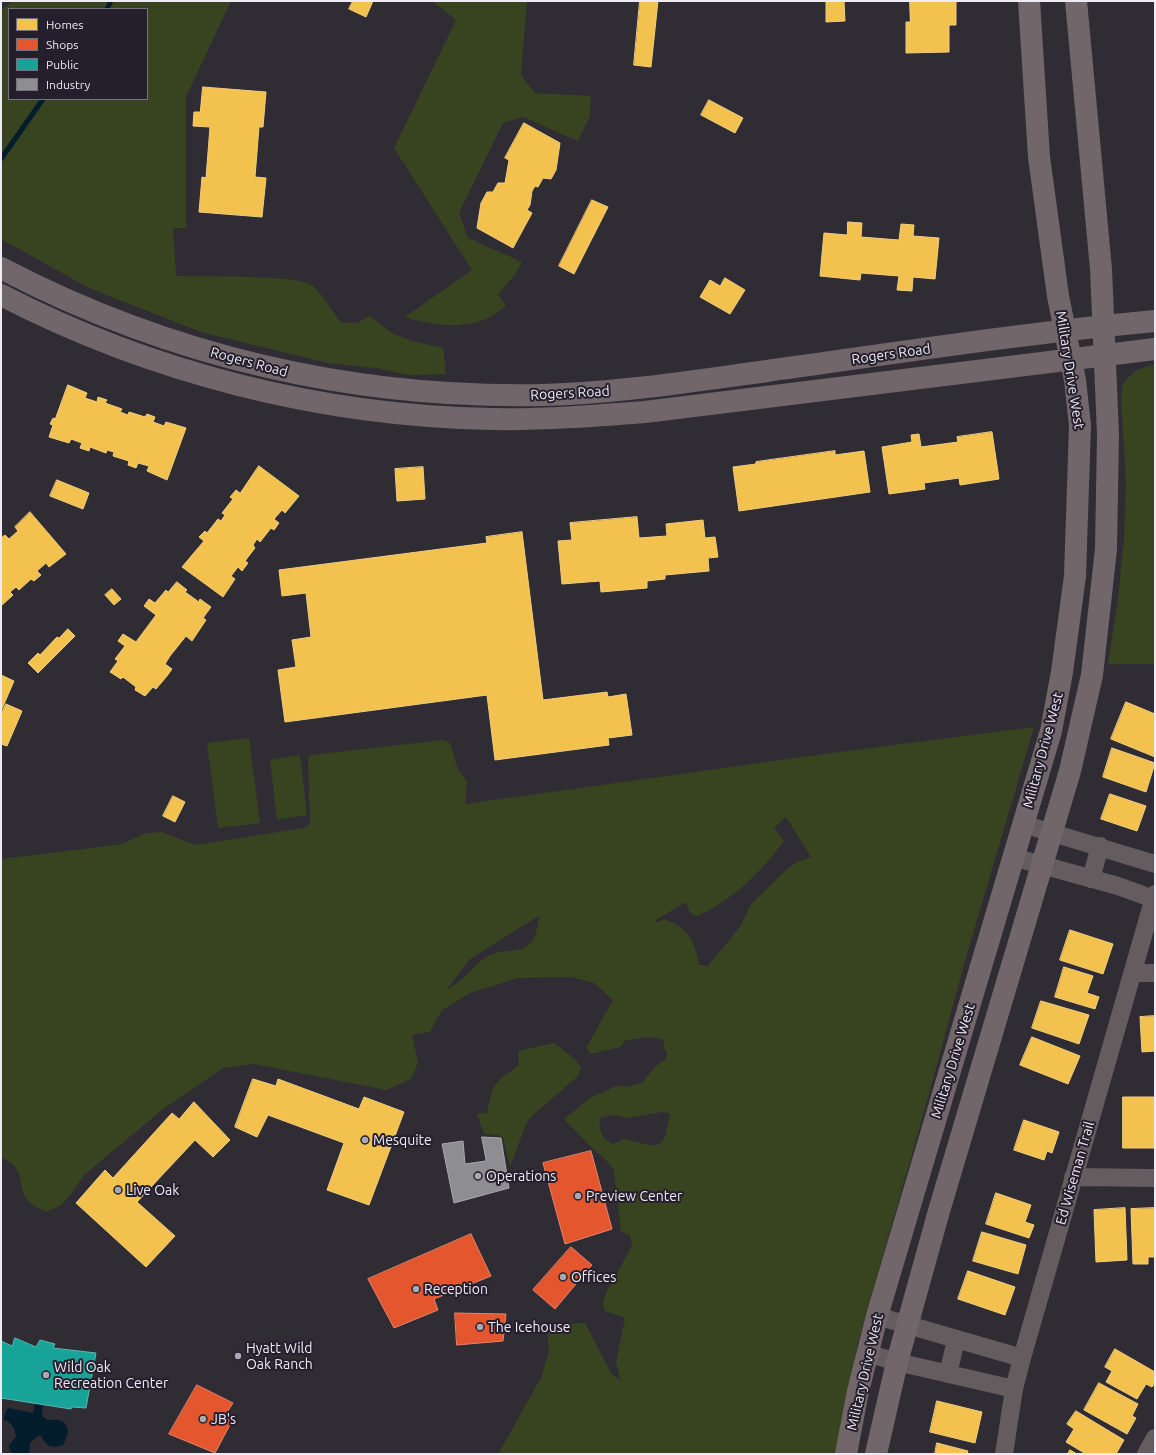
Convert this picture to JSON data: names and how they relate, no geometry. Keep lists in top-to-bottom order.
{
  "streets": {
    "main road": ["Rogers Road", "Military Drive West"],
    "street": ["Ed Wiseman Trail"]
  },
  "crossings": [
    ["Rogers Road", "Military Drive West"]
  ],
  "places": [
    "Mesquite",
    "Operations",
    "Live Oak",
    "Preview Center",
    "Offices",
    "Reception",
    "The Icehouse",
    "Hyatt Wild Oak Ranch",
    "Wild Oak Recreation Center",
    "JB's"
  ],
  "legend": [
    "Homes",
    "Shops",
    "Public",
    "Industry"
  ]
}
